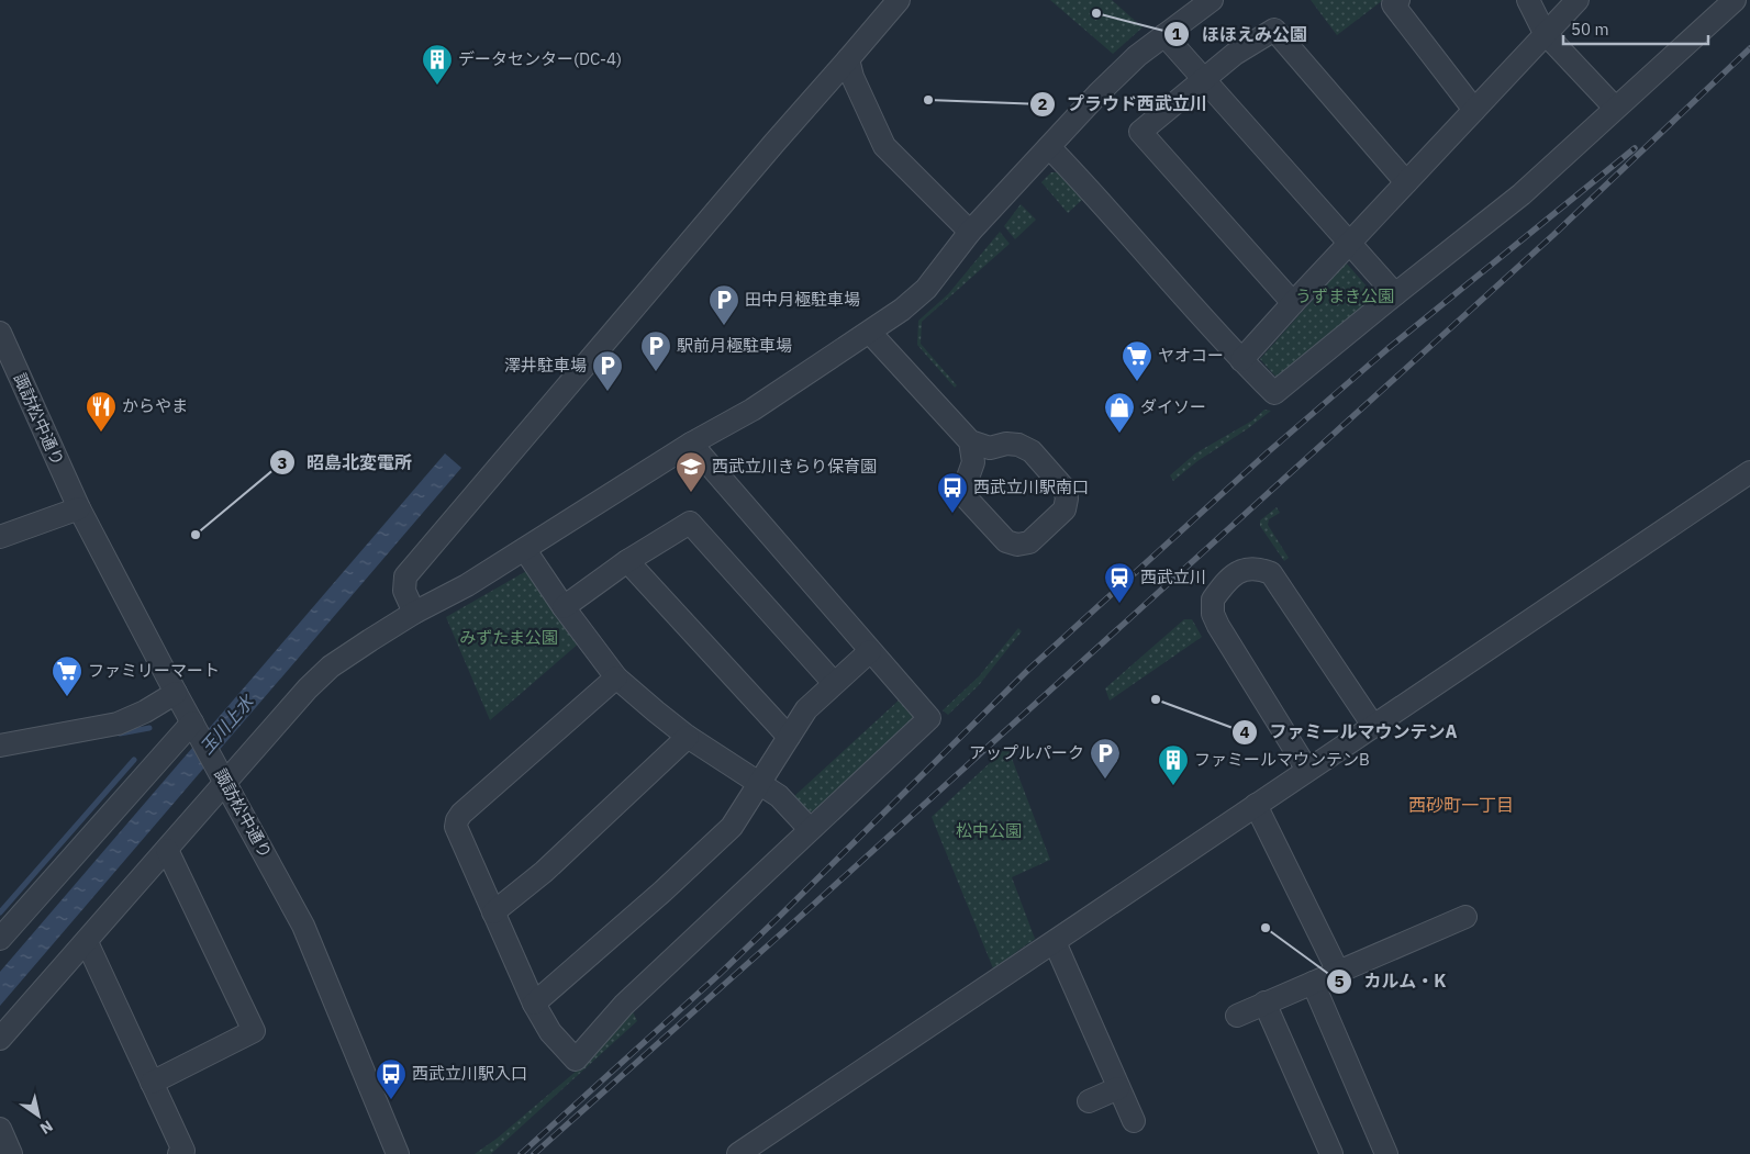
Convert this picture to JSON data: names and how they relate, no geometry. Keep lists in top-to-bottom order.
{
  "streets": {
    "street": ["諏訪松中通り"]
  },
  "districts": ["西砂町一丁目"],
  "water": ["玉川上水"],
  "parks": ["うずまき公園", "みずたま公園", "松中公園"],
  "places": {
    "other": [
      "ほほえみ公園",
      "プラウド西武立川",
      "昭島北変電所",
      "ファミールマウンテンA",
      "カルム・K"
    ],
    "building": ["データセンター(DC-4)", "ファミールマウンテンB"],
    "parking": [
      "田中月極駐車場",
      "駅前月極駐車場",
      "澤井駐車場",
      "アップルパーク"
    ],
    "supermarket": ["ヤオコー", "ファミリーマート"],
    "restaurant": ["からやま"],
    "shop": ["ダイソー"],
    "school or university": ["西武立川きらり保育園"],
    "bus stop": ["西武立川駅南口", "西武立川駅入口"],
    "station": ["西武立川"]
  },
  "scale_bar": "50 m",
  "north": "bottom right"
}
